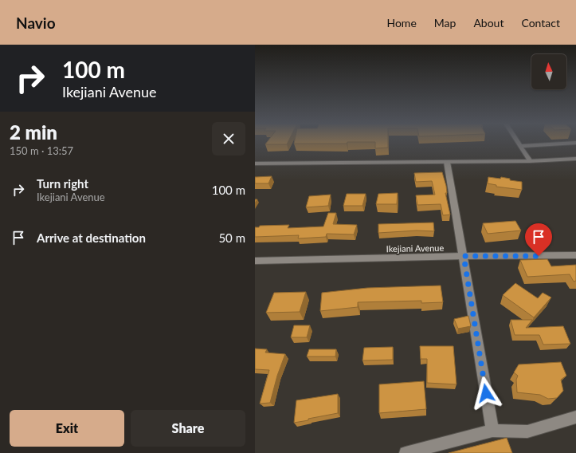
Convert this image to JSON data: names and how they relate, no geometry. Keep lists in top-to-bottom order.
{
  "streets": {
    "street": ["Ikejiani Avenue"]
  },
  "north": "top",
  "page": {
    "header": "Navio",
    "nav": [
      "Home",
      "Map",
      "About",
      "Contact"
    ],
    "turn": ["100 m", "Ikejiani Avenue"],
    "heading": ["2 min", "150 m · 13:57"],
    "list": [
      {
        "name": "Turn right",
        "note": "Ikejiani Avenue",
        "value": "100 m"
      },
      {
        "name": "Arrive at destination",
        "value": "50 m"
      }
    ],
    "buttons": ["Exit", "Share"]
  }
}
